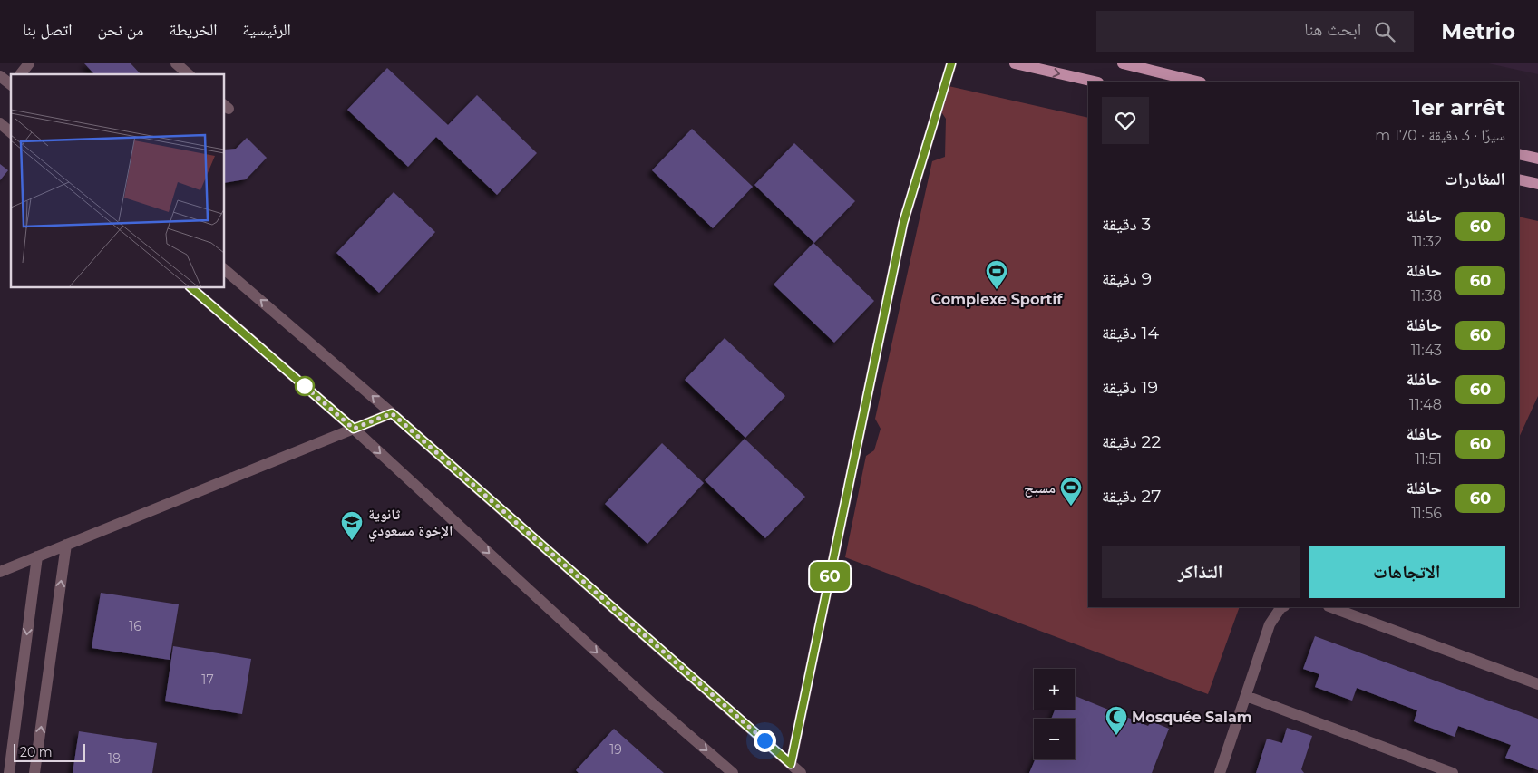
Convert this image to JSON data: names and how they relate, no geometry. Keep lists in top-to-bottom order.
{
  "places": {
    "sports": ["Complexe Sportif", "مسبح"],
    "school or university": ["ثانوية الإخوة مسعودي"],
    "mosque": ["Mosquée Salam"]
  },
  "lines": ["bus line 60"],
  "house_numbers": [
    "16",
    "17",
    "19",
    "18"
  ],
  "scale_bar": "20 m",
  "page": {
    "header": "Metrio",
    "search": "ابحث هنا",
    "nav": [
      "الرئيسية",
      "الخريطة",
      "من نحن",
      "اتصل بنا"
    ],
    "on_map": "60",
    "heading": [
      ["1er arrêt", "سيرًا · 3 دقيقة · 170 m"],
      "المغادرات"
    ],
    "list": [
      {
        "mark": "60",
        "name": "حافلة",
        "note": "11:32",
        "value": "3 دقيقة"
      },
      {
        "mark": "60",
        "name": "حافلة",
        "note": "11:38",
        "value": "9 دقيقة"
      },
      {
        "mark": "60",
        "name": "حافلة",
        "note": "11:43",
        "value": "14 دقيقة"
      },
      {
        "mark": "60",
        "name": "حافلة",
        "note": "11:48",
        "value": "19 دقيقة"
      },
      {
        "mark": "60",
        "name": "حافلة",
        "note": "11:51",
        "value": "22 دقيقة"
      },
      {
        "mark": "60",
        "name": "حافلة",
        "note": "11:56",
        "value": "27 دقيقة"
      }
    ],
    "buttons": ["الاتجاهات", "التذاكر"],
    "map_buttons": ["+", "−"],
    "scale": "20 m"
  }
}
